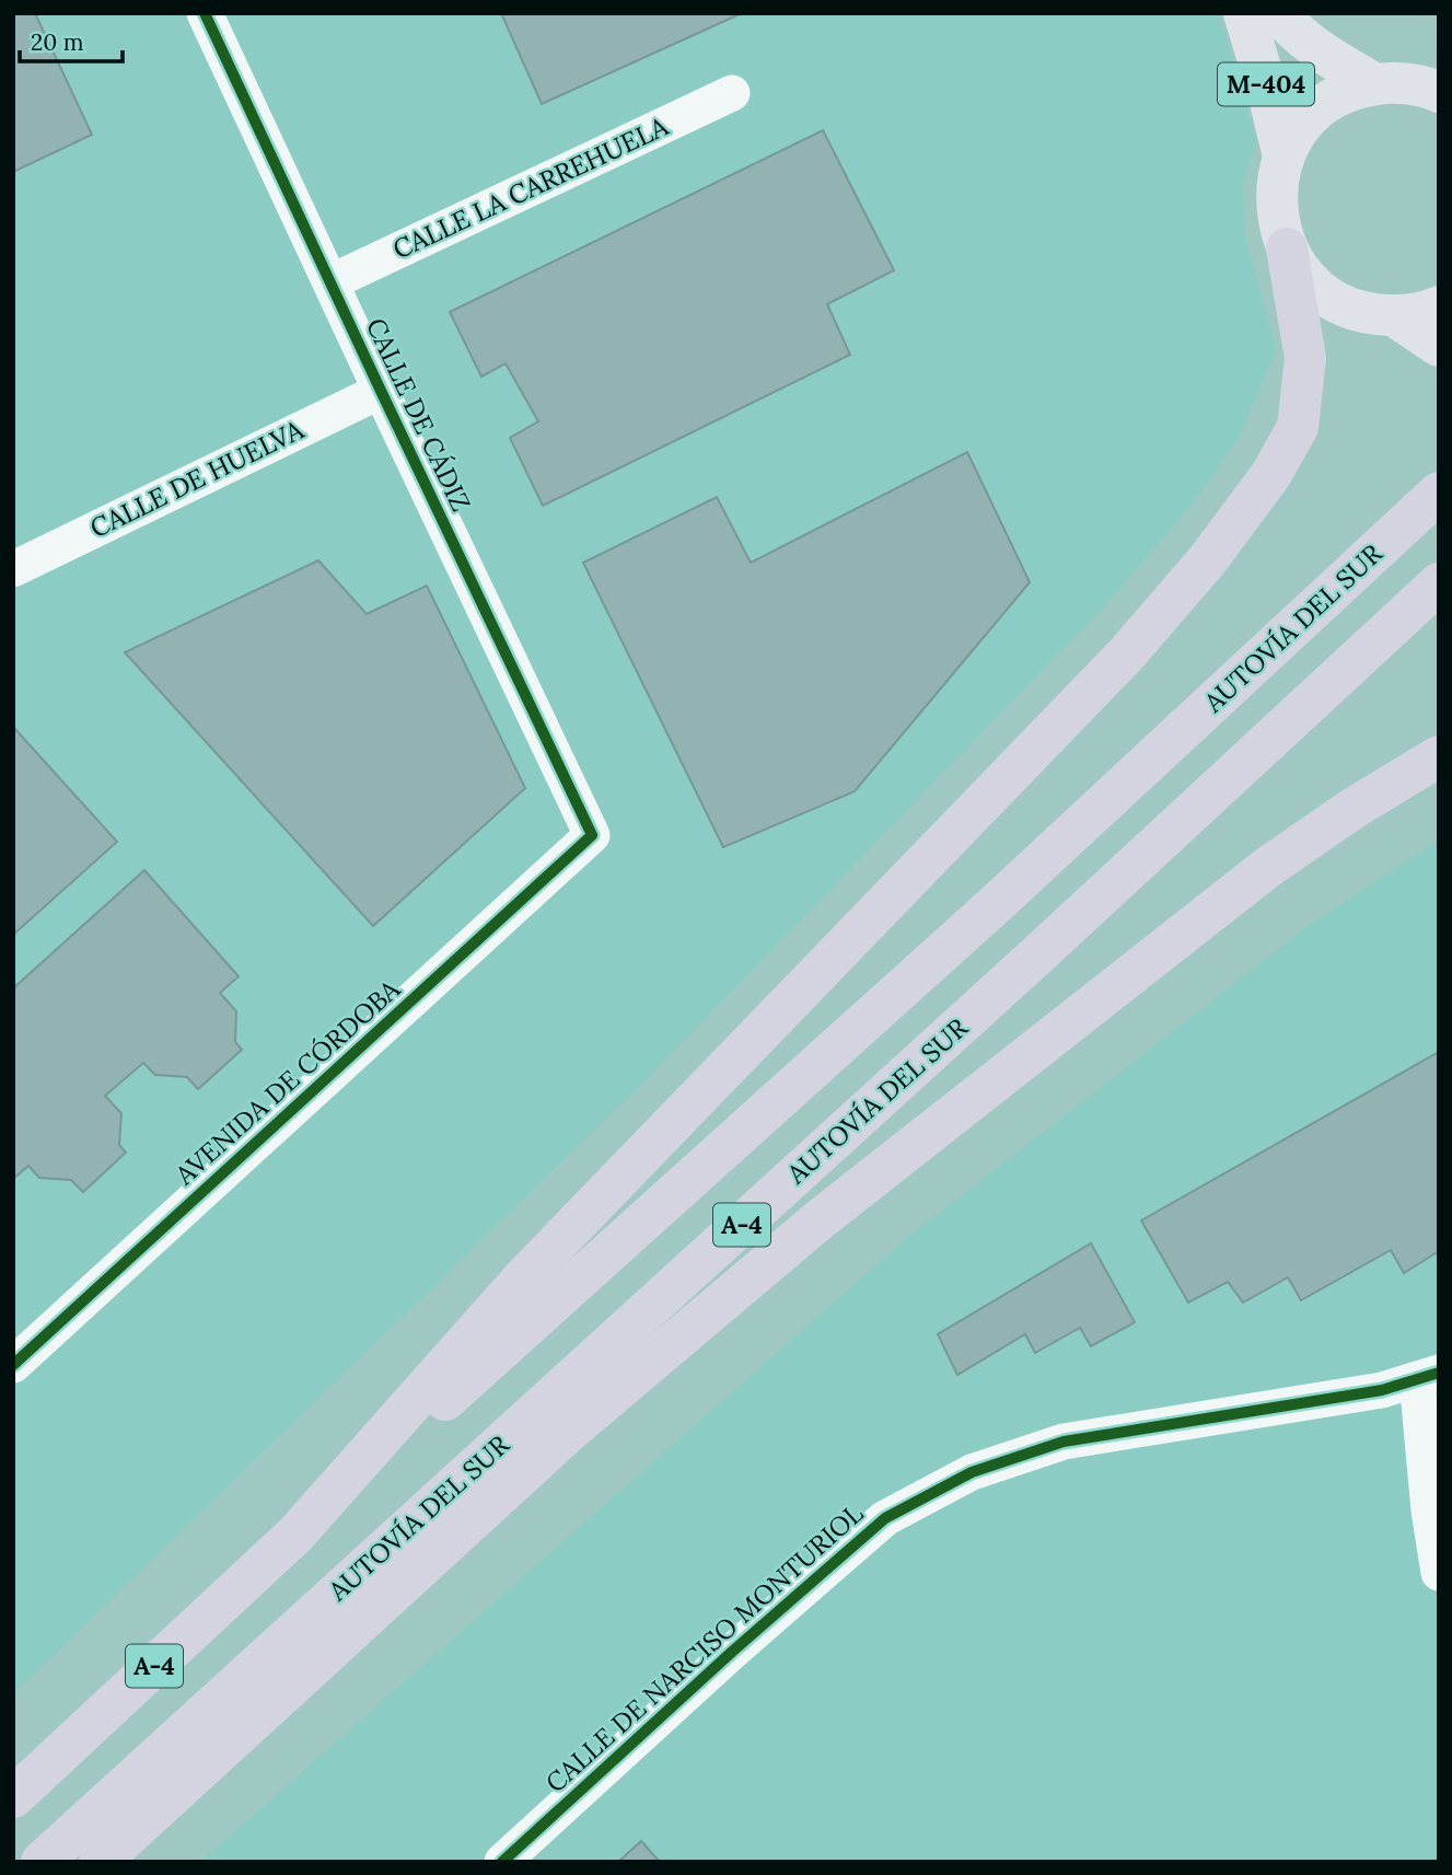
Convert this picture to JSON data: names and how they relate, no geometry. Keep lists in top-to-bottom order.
{
  "streets": {
    "highway": ["AUTOVÍA DEL SUR", "A-4"],
    "main road": ["M-404"],
    "street": [
      "CALLE LA CARREHUELA",
      "CALLE DE CÁDIZ",
      "CALLE DE HUELVA",
      "AVENIDA DE CÓRDOBA",
      "CALLE DE NARCISO MONTURIOL"
    ]
  },
  "crossings": [
    ["CALLE LA CARREHUELA", "CALLE DE CÁDIZ"],
    ["CALLE DE CÁDIZ", "CALLE DE HUELVA"],
    ["CALLE DE CÁDIZ", "AVENIDA DE CÓRDOBA"],
    ["AUTOVÍA DEL SUR", "A-4"]
  ],
  "scale_bar": "20 m"
}
